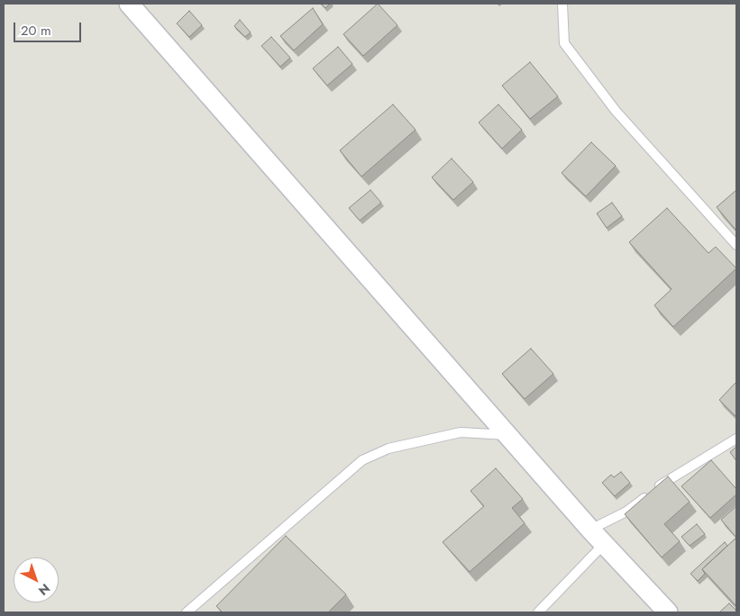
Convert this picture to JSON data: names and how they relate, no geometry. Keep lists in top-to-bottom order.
{
  "scale_bar": "20 m",
  "north": "bottom right"
}
